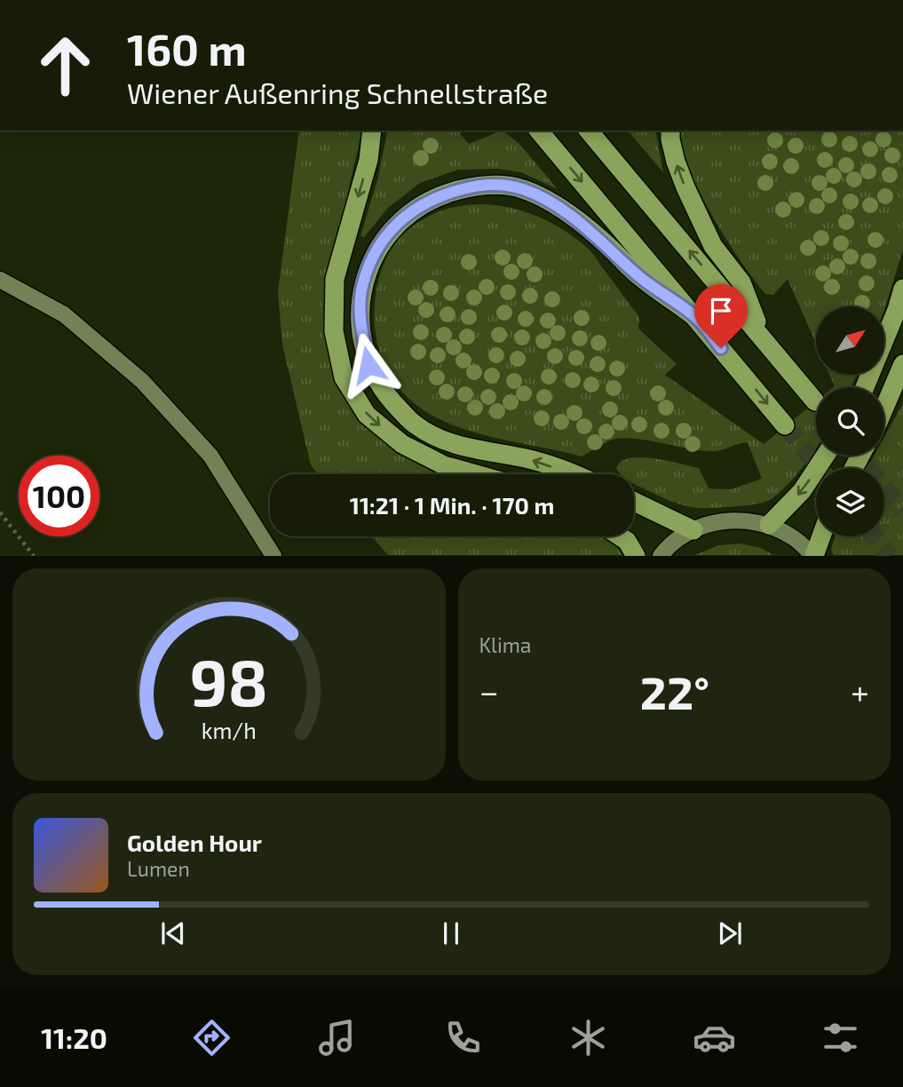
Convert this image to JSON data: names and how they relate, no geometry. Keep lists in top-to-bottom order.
{
  "north": "top right",
  "page": {
    "turn": ["160 m", "Wiener Außenring Schnellstraße"],
    "limit": "100",
    "trip": "11:21 · 1 Min. · 170 m",
    "tile": "Klima",
    "heat": ["−", "22°", "+"],
    "song": ["Golden Hour", "Lumen"],
    "tabs": "11:20",
    "gauge": ["98", "km/h"]
  }
}
